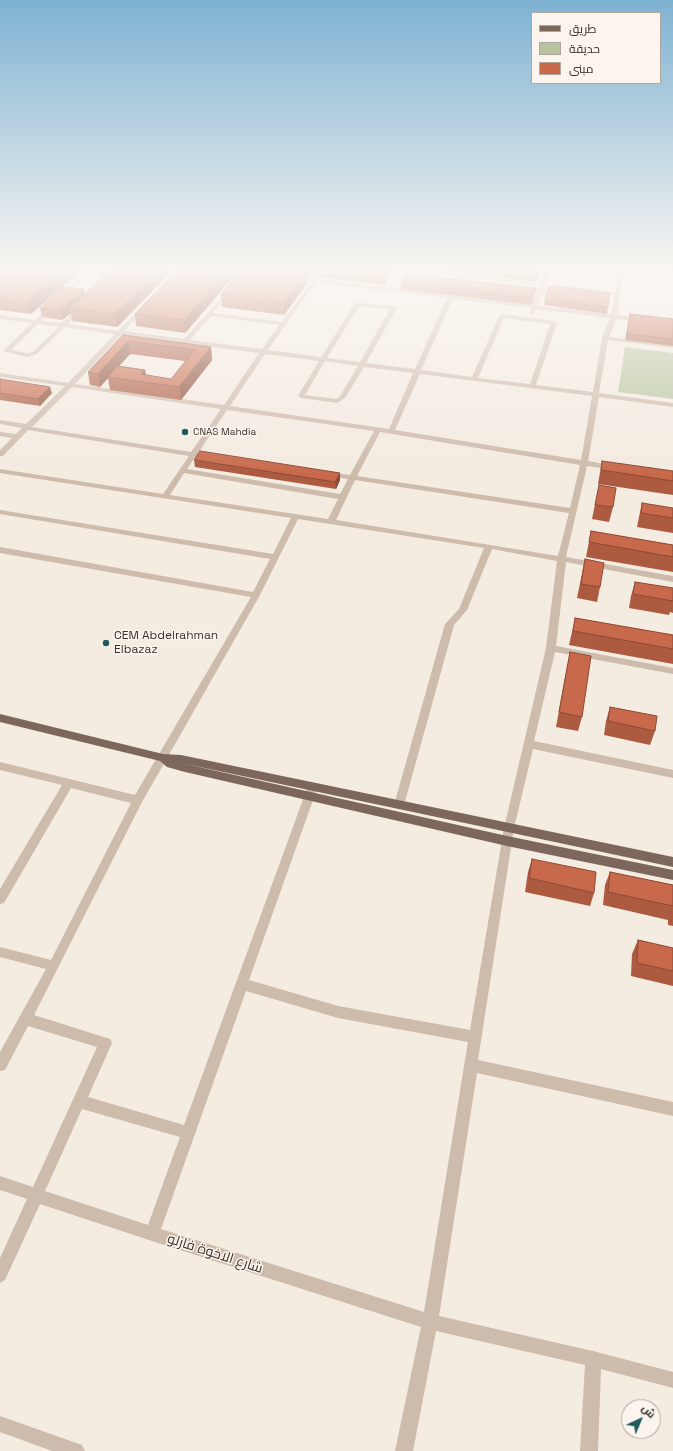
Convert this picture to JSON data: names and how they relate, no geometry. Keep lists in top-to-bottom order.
{
  "streets": {
    "street": ["شارع الاخوة فارلو"]
  },
  "places": ["CNAS Mahdia", "CEM Abdelrahman Elbazaz"],
  "legend": ["طريق", "حديقة", "مبنى"],
  "north": "top right"
}
